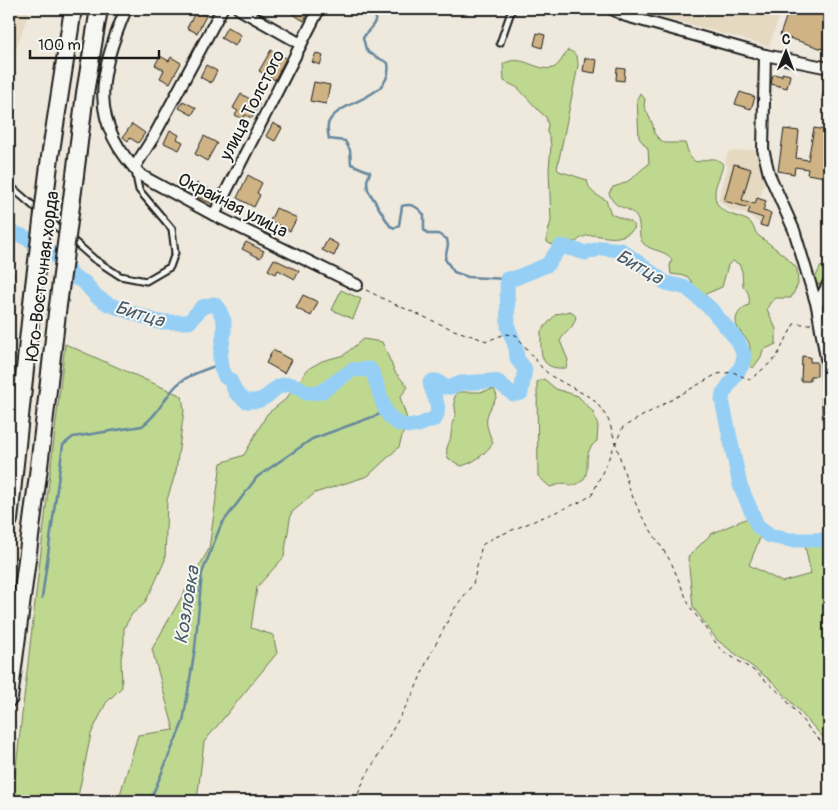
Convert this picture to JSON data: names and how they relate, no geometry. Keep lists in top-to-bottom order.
{
  "streets": {
    "main road": ["Юго-Восточная хорда"],
    "street": ["улица Толстого", "Окрайная улица"]
  },
  "crossings": [
    ["улица Толстого", "Окрайная улица"]
  ],
  "water": ["Битца", "Козловка"],
  "scale_bar": "100 m",
  "north": "top"
}
